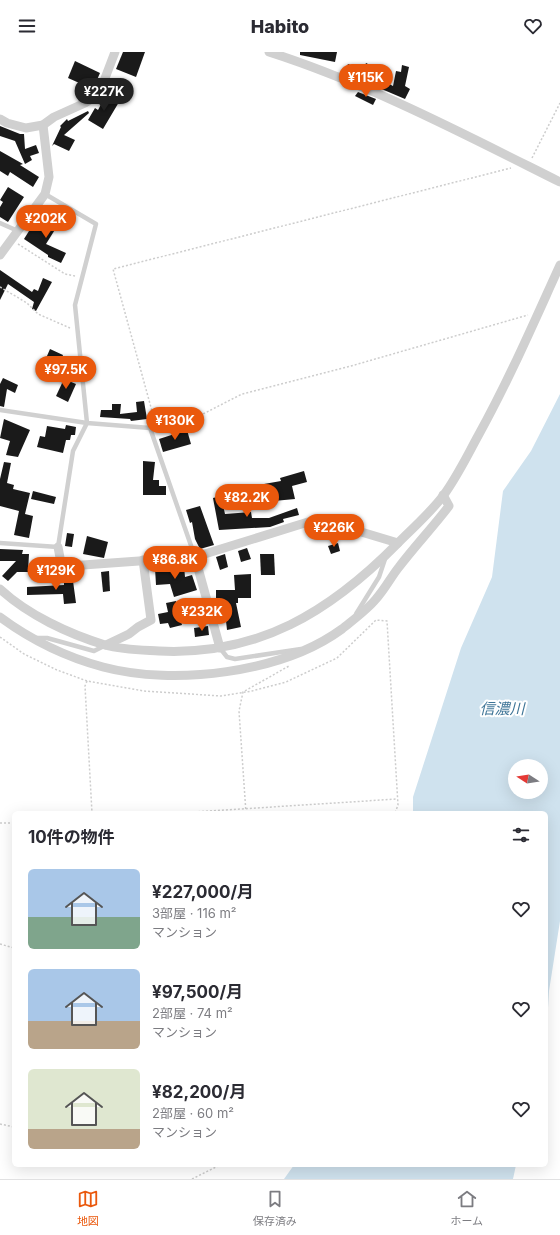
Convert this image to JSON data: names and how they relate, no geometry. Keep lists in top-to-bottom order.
{
  "water": ["信濃川"],
  "north": "left",
  "page": {
    "header": "Habito",
    "price": [
      "¥115K",
      "¥227K",
      "¥202K",
      "¥97.5K",
      "¥130K",
      "¥82.2K",
      "¥226K",
      "¥86.8K",
      "¥129K",
      "¥232K"
    ],
    "heading": "10件の物件",
    "list": [
      {
        "name": "¥227,000/月",
        "note": "3部屋 · 116 m² · マンション"
      },
      {
        "name": "¥97,500/月",
        "note": "2部屋 · 74 m² · マンション"
      },
      {
        "name": "¥82,200/月",
        "note": "2部屋 · 60 m² · マンション"
      }
    ],
    "tabs": ["地図", "保存済み", "ホーム"]
  }
}
